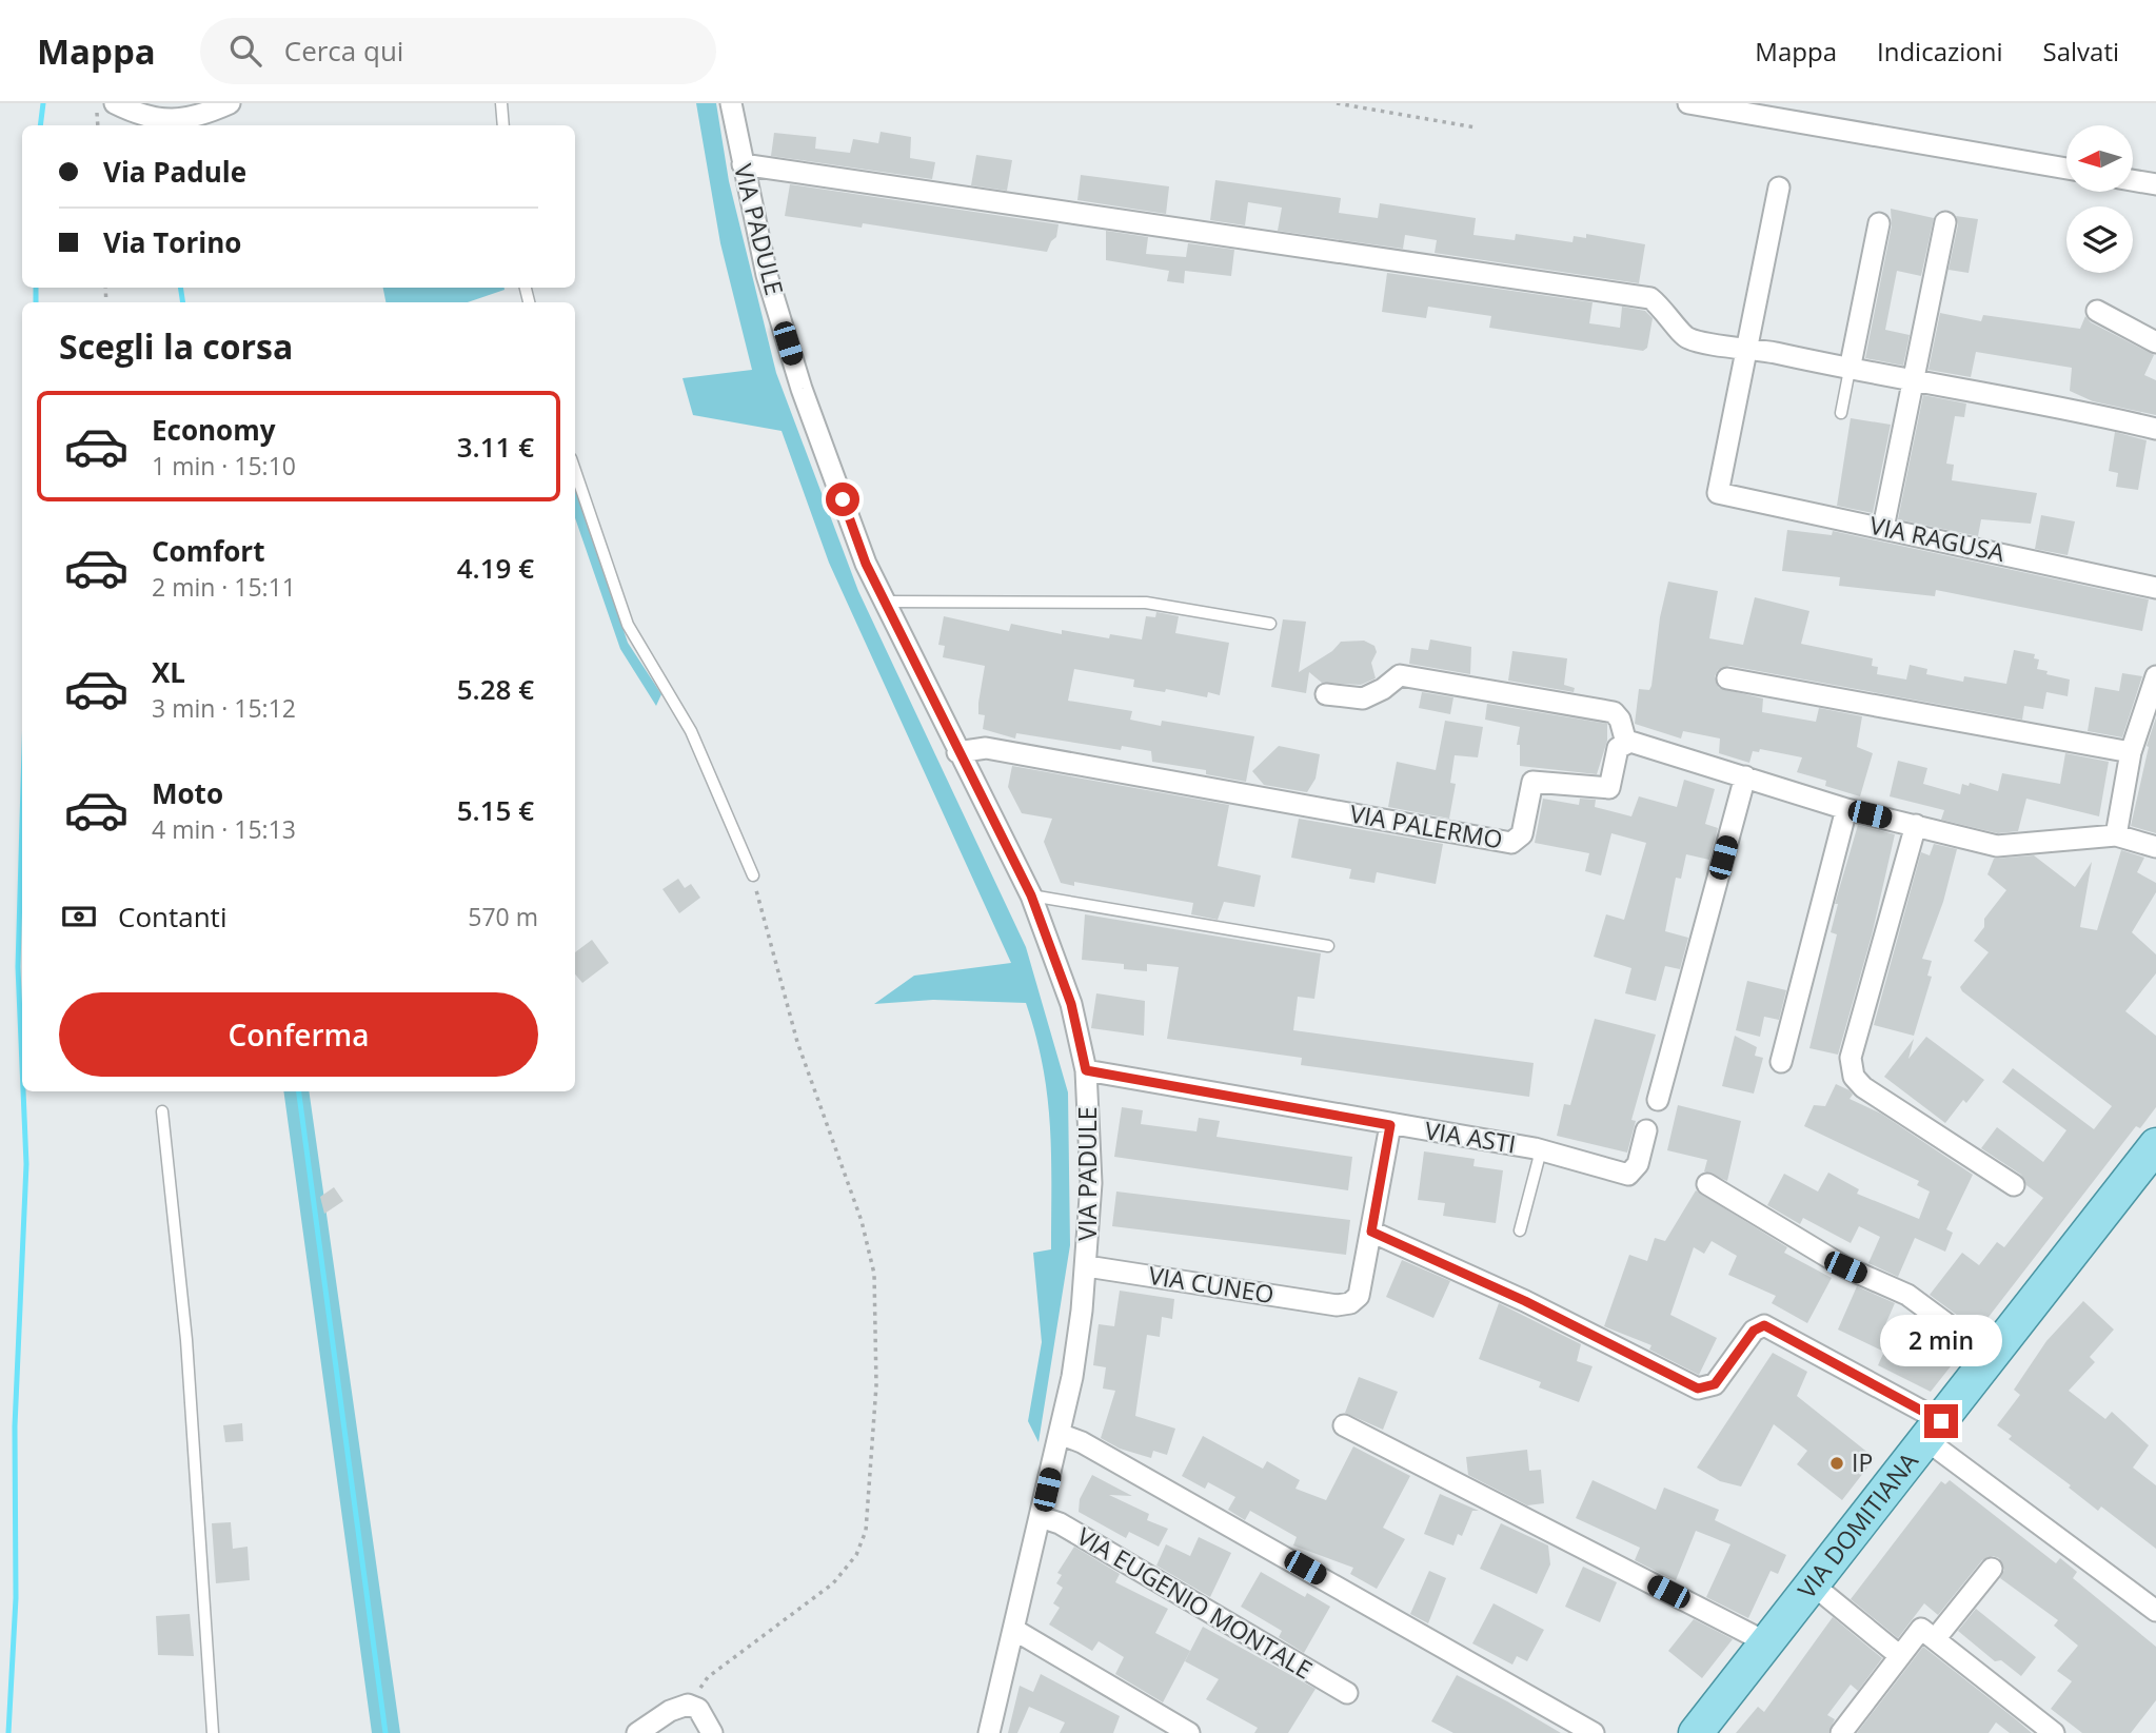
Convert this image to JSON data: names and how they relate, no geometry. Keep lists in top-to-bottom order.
{
  "streets": {
    "main road": ["VIA DOMITIANA"],
    "street": [
      "VIA PADULE",
      "VIA RAGUSA",
      "VIA PALERMO",
      "VIA ASTI",
      "VIA CUNEO",
      "VIA EUGENIO MONTALE"
    ]
  },
  "crossings": [
    ["VIA PADULE", "VIA PALERMO"],
    ["VIA PADULE", "VIA ASTI"],
    ["VIA PADULE", "VIA CUNEO"],
    ["VIA PADULE", "VIA EUGENIO MONTALE"]
  ],
  "places": ["IP"],
  "north": "left",
  "page": {
    "header": "Mappa",
    "search": "Cerca qui",
    "nav": ["Mappa", "Indicazioni", "Salvati"],
    "banner": ["Via Padule", "Via Torino"],
    "heading": "Scegli la corsa",
    "list": [
      {
        "name": "Economy",
        "note": "1 min · 15:10",
        "value": "3.11 €"
      },
      {
        "name": "Comfort",
        "note": "2 min · 15:11",
        "value": "4.19 €"
      },
      {
        "name": "XL",
        "note": "3 min · 15:12",
        "value": "5.28 €"
      },
      {
        "name": "Moto",
        "note": "4 min · 15:13",
        "value": "5.15 €"
      }
    ],
    "pay": ["Contanti", "570 m"],
    "buttons": "Conferma",
    "bubble": "2 min"
  }
}
